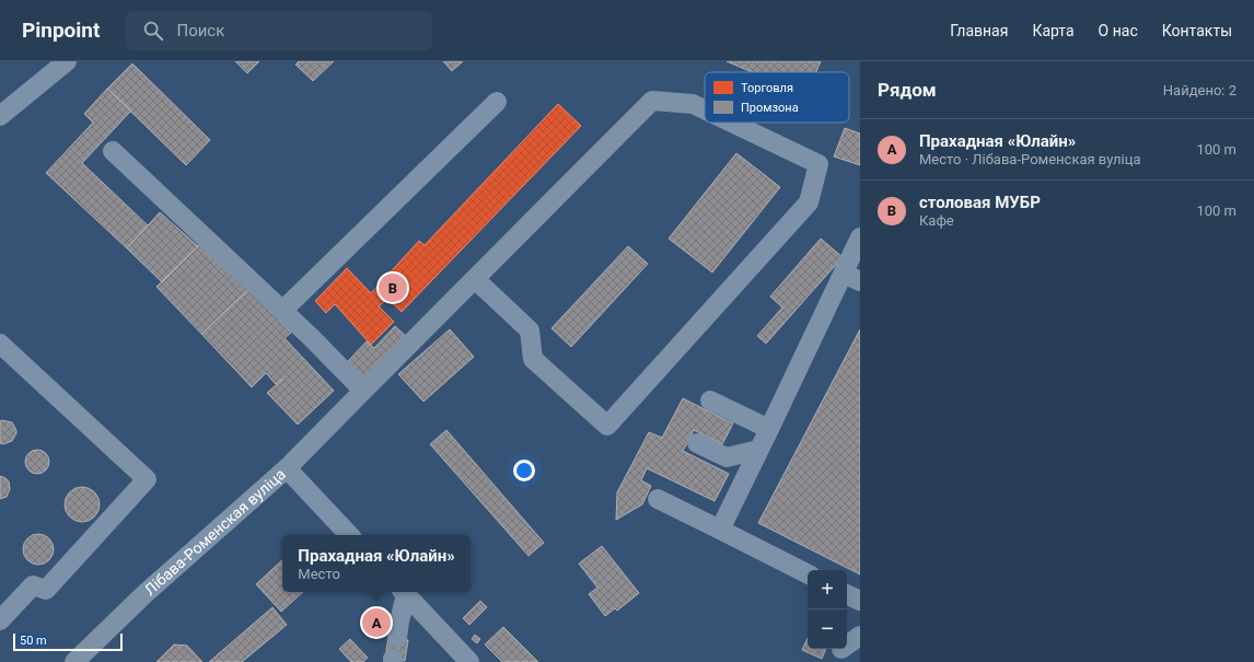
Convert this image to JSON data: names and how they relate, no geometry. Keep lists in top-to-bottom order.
{
  "streets": {
    "street": ["Лібава-Роменская вуліца"]
  },
  "legend": ["Торговля", "Промзона"],
  "scale_bar": "50 m",
  "page": {
    "header": "Pinpoint",
    "search": "Поиск",
    "nav": [
      "Главная",
      "Карта",
      "О нас",
      "Контакты"
    ],
    "heading": ["Рядом", "Найдено: 2"],
    "list": [
      {
        "mark": "A",
        "name": "Прахадная «Юлайн»",
        "note": "Место · Лібава-Роменская вуліца",
        "value": "100 m"
      },
      {
        "mark": "B",
        "name": "столовая МУБР",
        "note": "Кафе",
        "value": "100 m"
      }
    ],
    "pins": ["B", "A"],
    "popup": ["Прахадная «Юлайн»", "Место"],
    "map_buttons": ["+", "−"],
    "scale": "50 m"
  }
}
